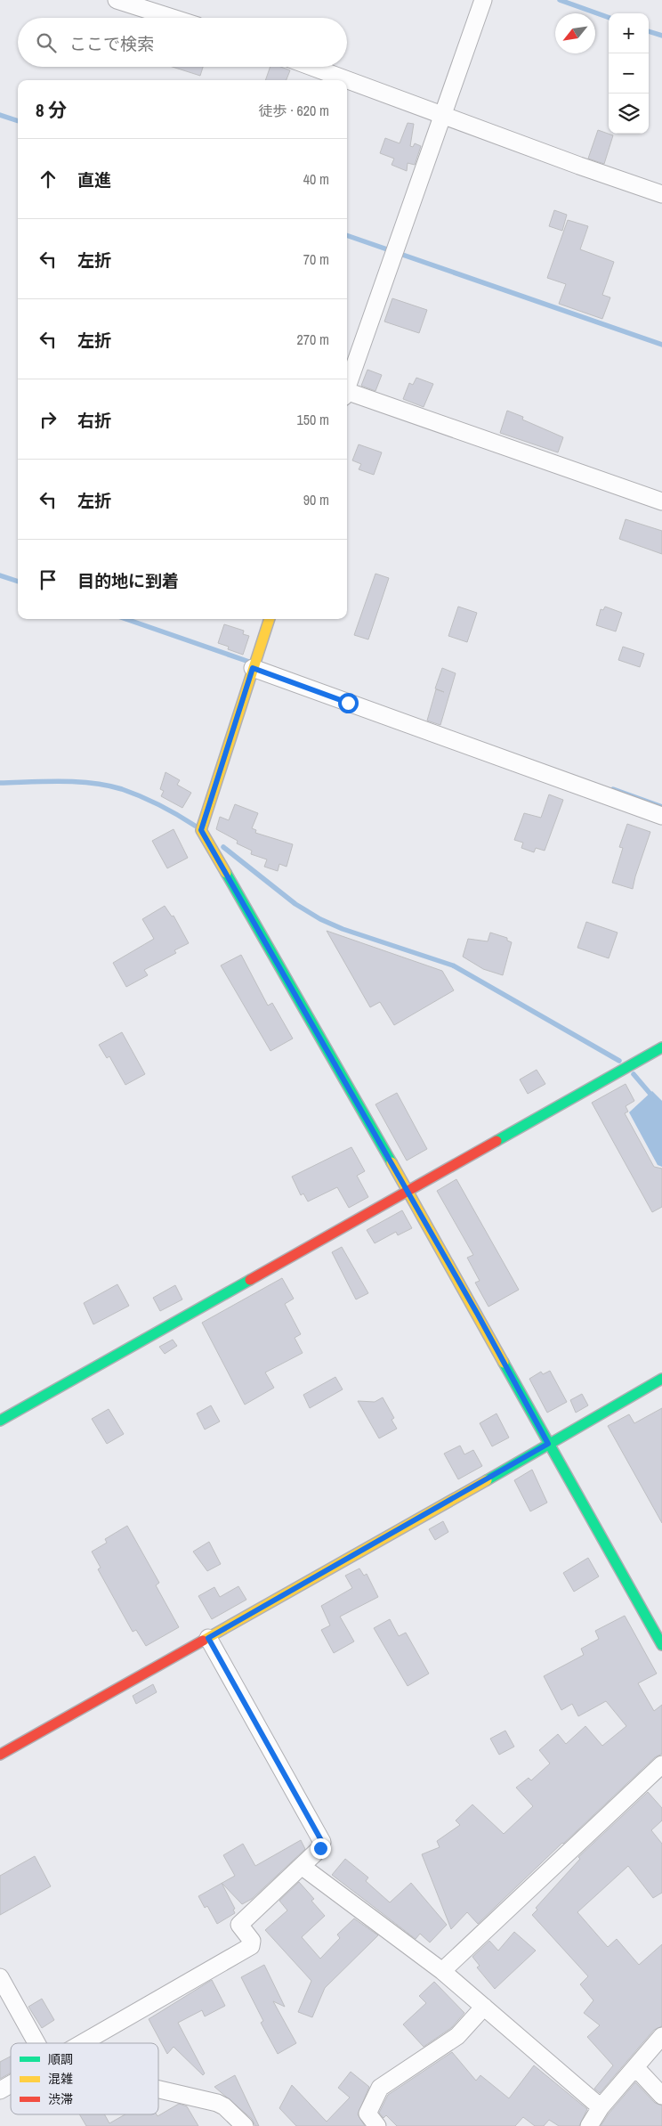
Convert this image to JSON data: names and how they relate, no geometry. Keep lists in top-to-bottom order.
{
  "legend": ["順調", "混雑", "渋滞"],
  "north": "bottom left",
  "page": {
    "map_buttons": ["+", "−"],
    "search": "ここで検索",
    "heading": ["8 分", "徒歩 · 620 m"],
    "list": [
      ["直進", "40 m"],
      ["左折", "70 m"],
      ["左折", "270 m"],
      ["右折", "150 m"],
      ["左折", "90 m"],
      "目的地に到着"
    ]
  }
}
